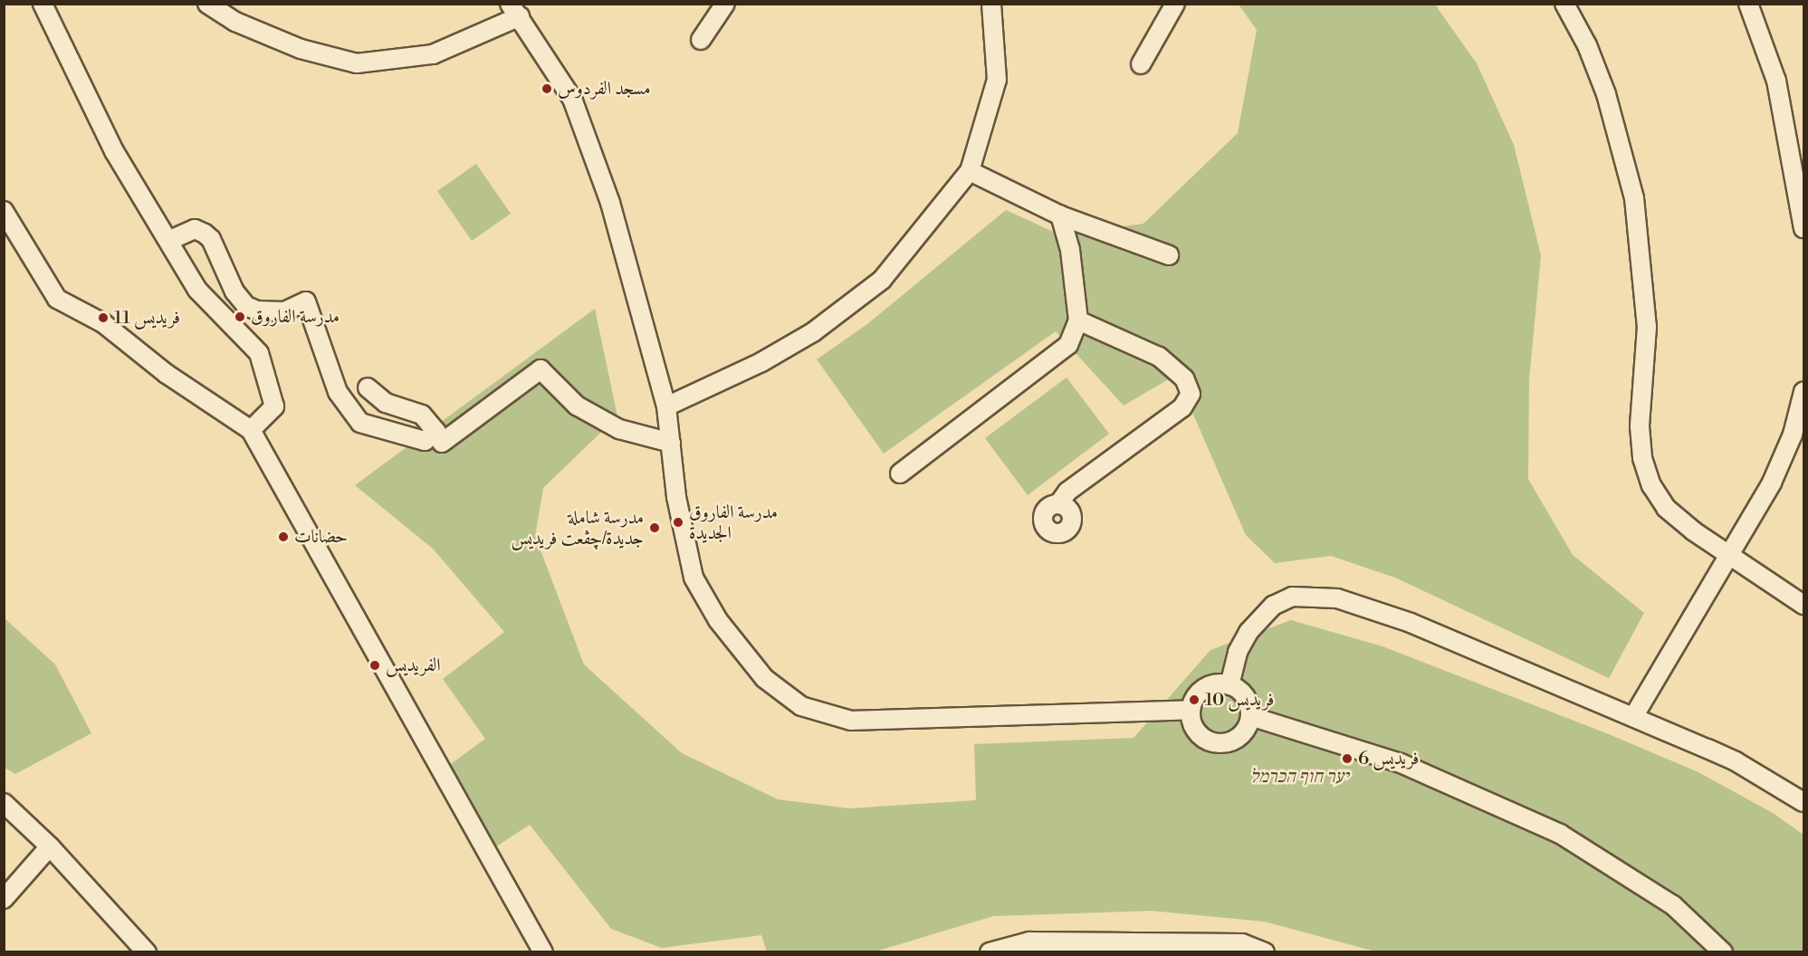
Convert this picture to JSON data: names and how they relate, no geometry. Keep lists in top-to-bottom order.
{
  "parks": ["יער חוף הכרמל"],
  "places": [
    "مسجد الفردوس",
    "مدرسة الفاروق",
    "فريديس 11",
    "مدرسة الفاروق الجديدة",
    "مدرسة شاملة جديدة/چڤعت فريديس",
    "حضانات",
    "الفريديس",
    "فريديس 10",
    "فريديس 6"
  ]
}
